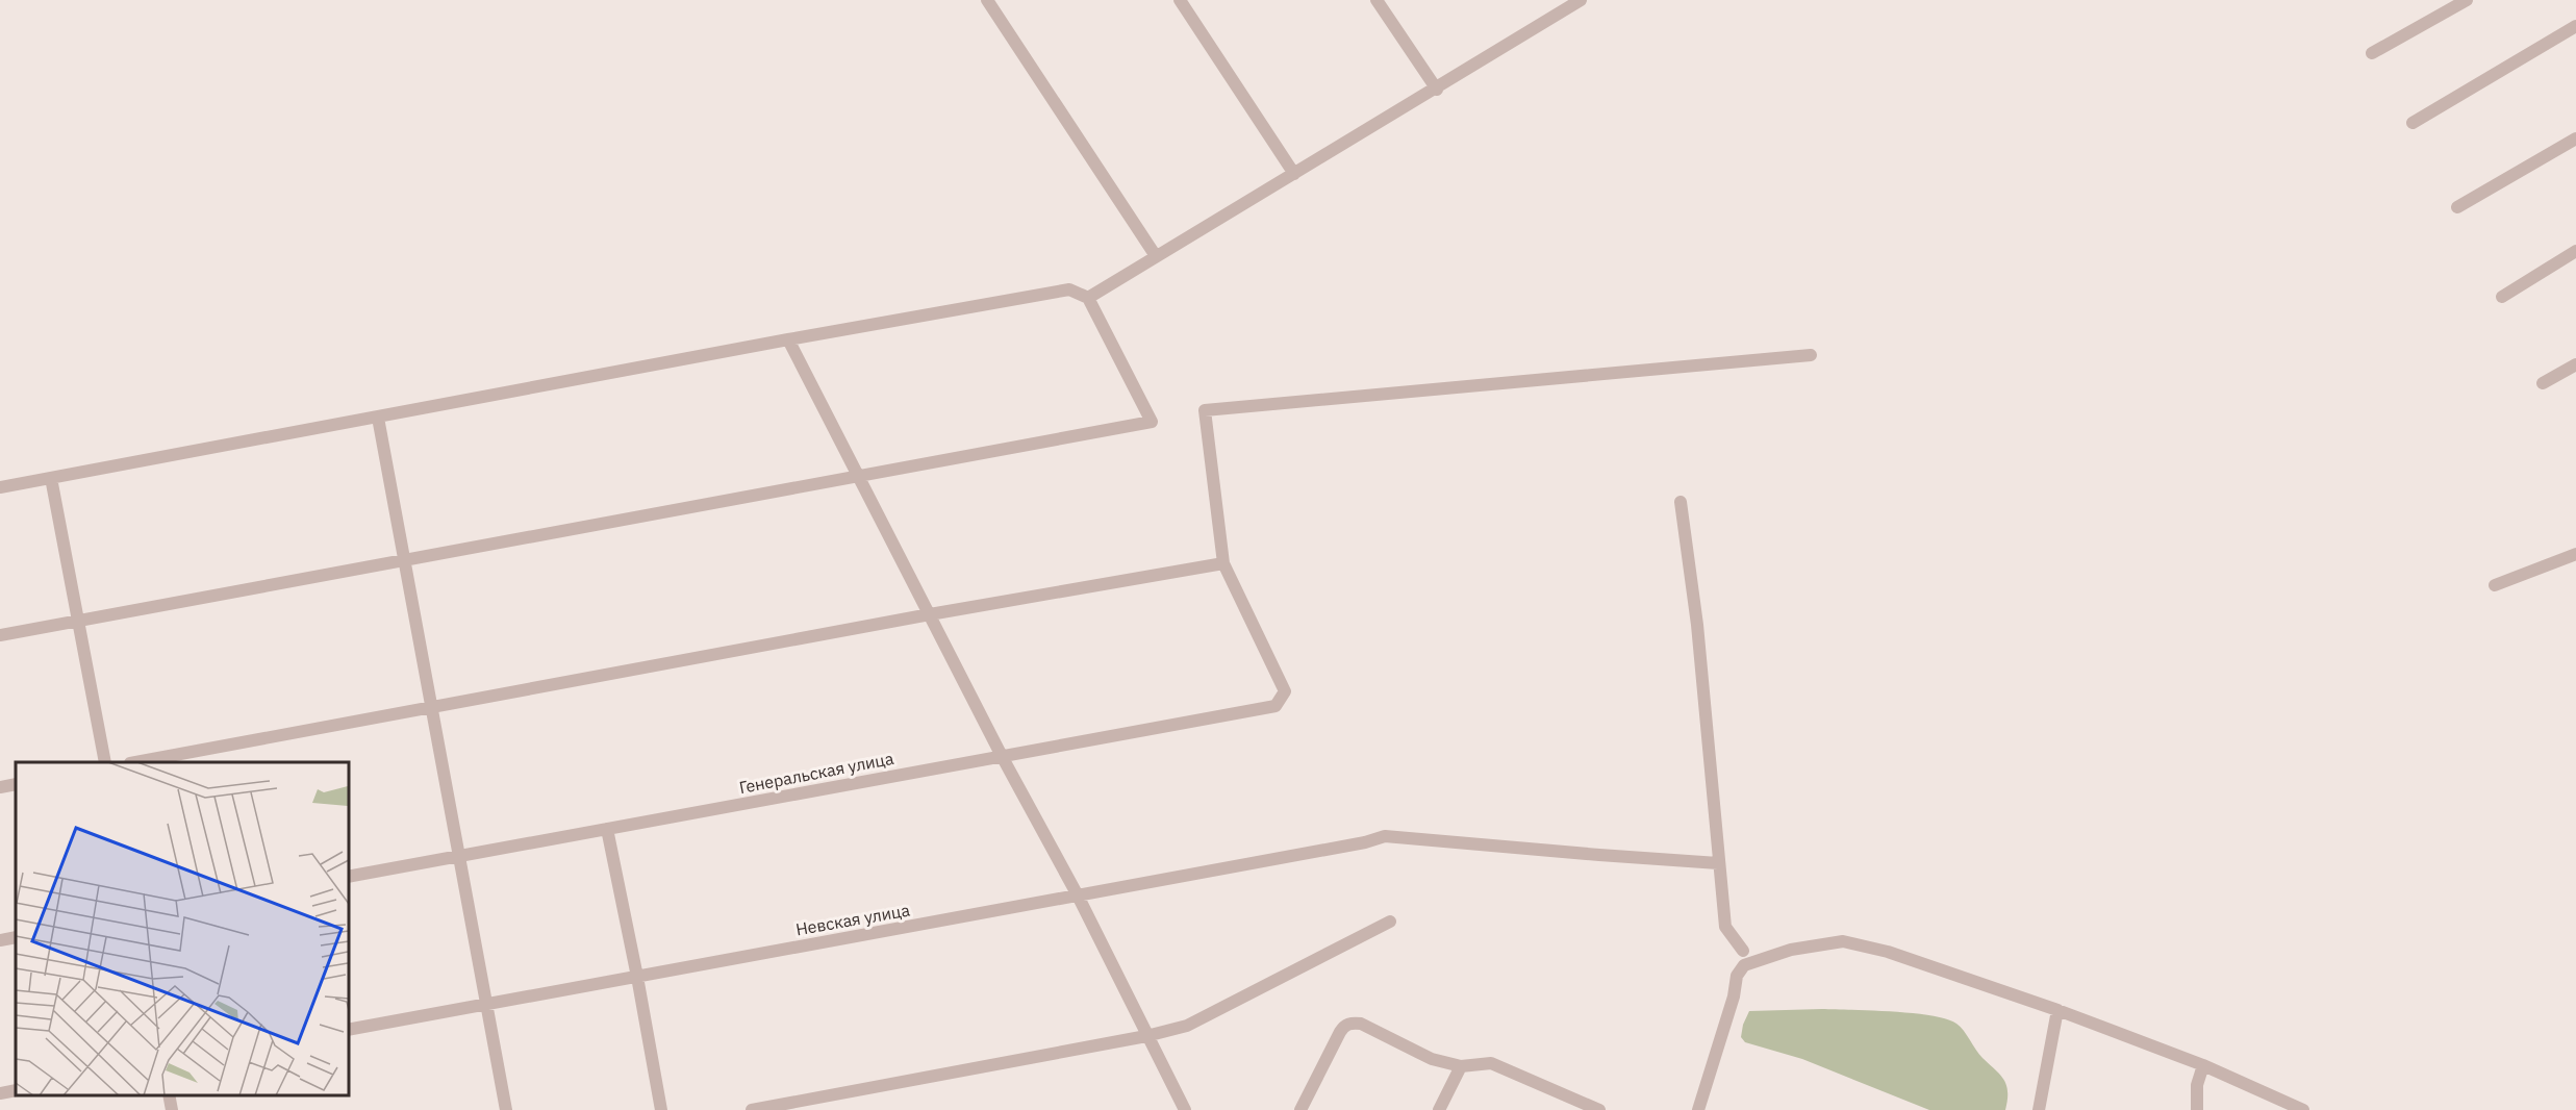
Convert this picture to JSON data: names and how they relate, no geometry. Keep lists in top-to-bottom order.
{
  "streets": {
    "street": ["Генеральская улица", "Невская улица"]
  }
}
